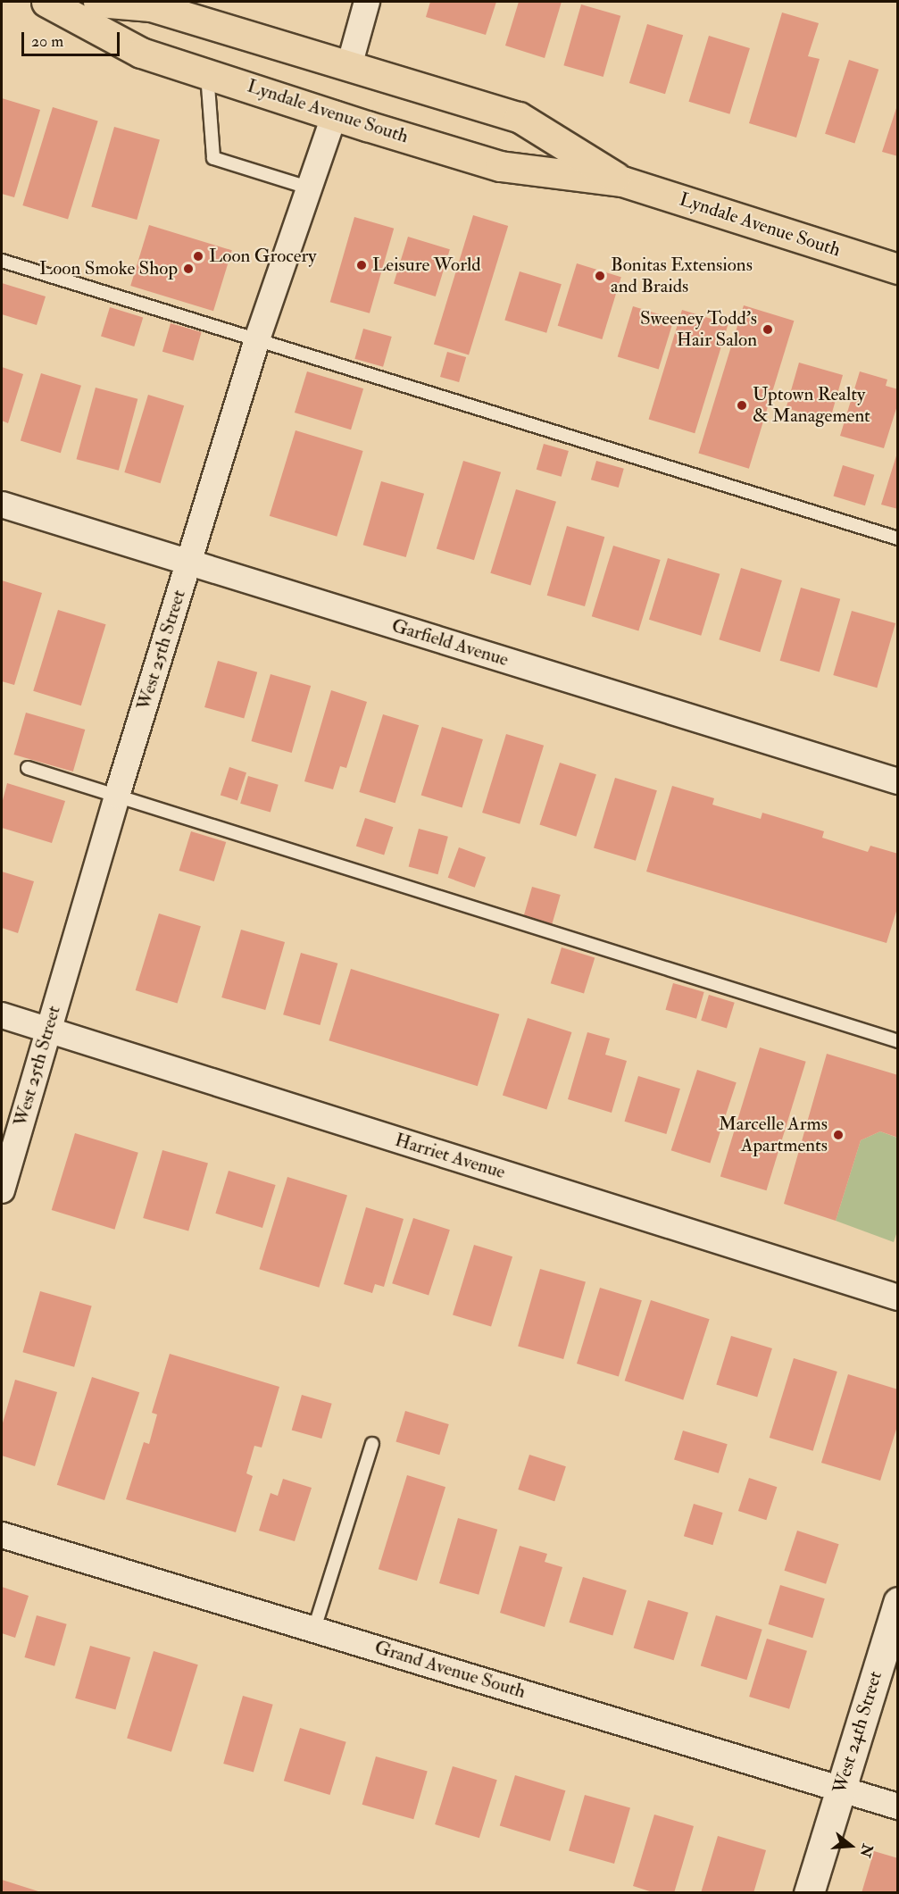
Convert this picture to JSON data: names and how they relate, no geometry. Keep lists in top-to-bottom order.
{
  "streets": {
    "main road": ["Lyndale Avenue South"],
    "street": [
      "Garfield Avenue",
      "West 25th Street",
      "Harriet Avenue",
      "Grand Avenue South",
      "West 24th Street"
    ]
  },
  "crossings": [
    ["Lyndale Avenue South", "West 25th Street"],
    ["Garfield Avenue", "West 25th Street"],
    ["West 25th Street", "Harriet Avenue"],
    ["Grand Avenue South", "West 24th Street"]
  ],
  "places": [
    "Loon Grocery",
    "Leisure World",
    "Loon Smoke Shop",
    "Bonitas Extensions and Braids",
    "Sweeney Todd's Hair Salon",
    "Uptown Realty & Management",
    "Marcelle Arms Apartments"
  ],
  "scale_bar": "20 m",
  "north": "right"
}
